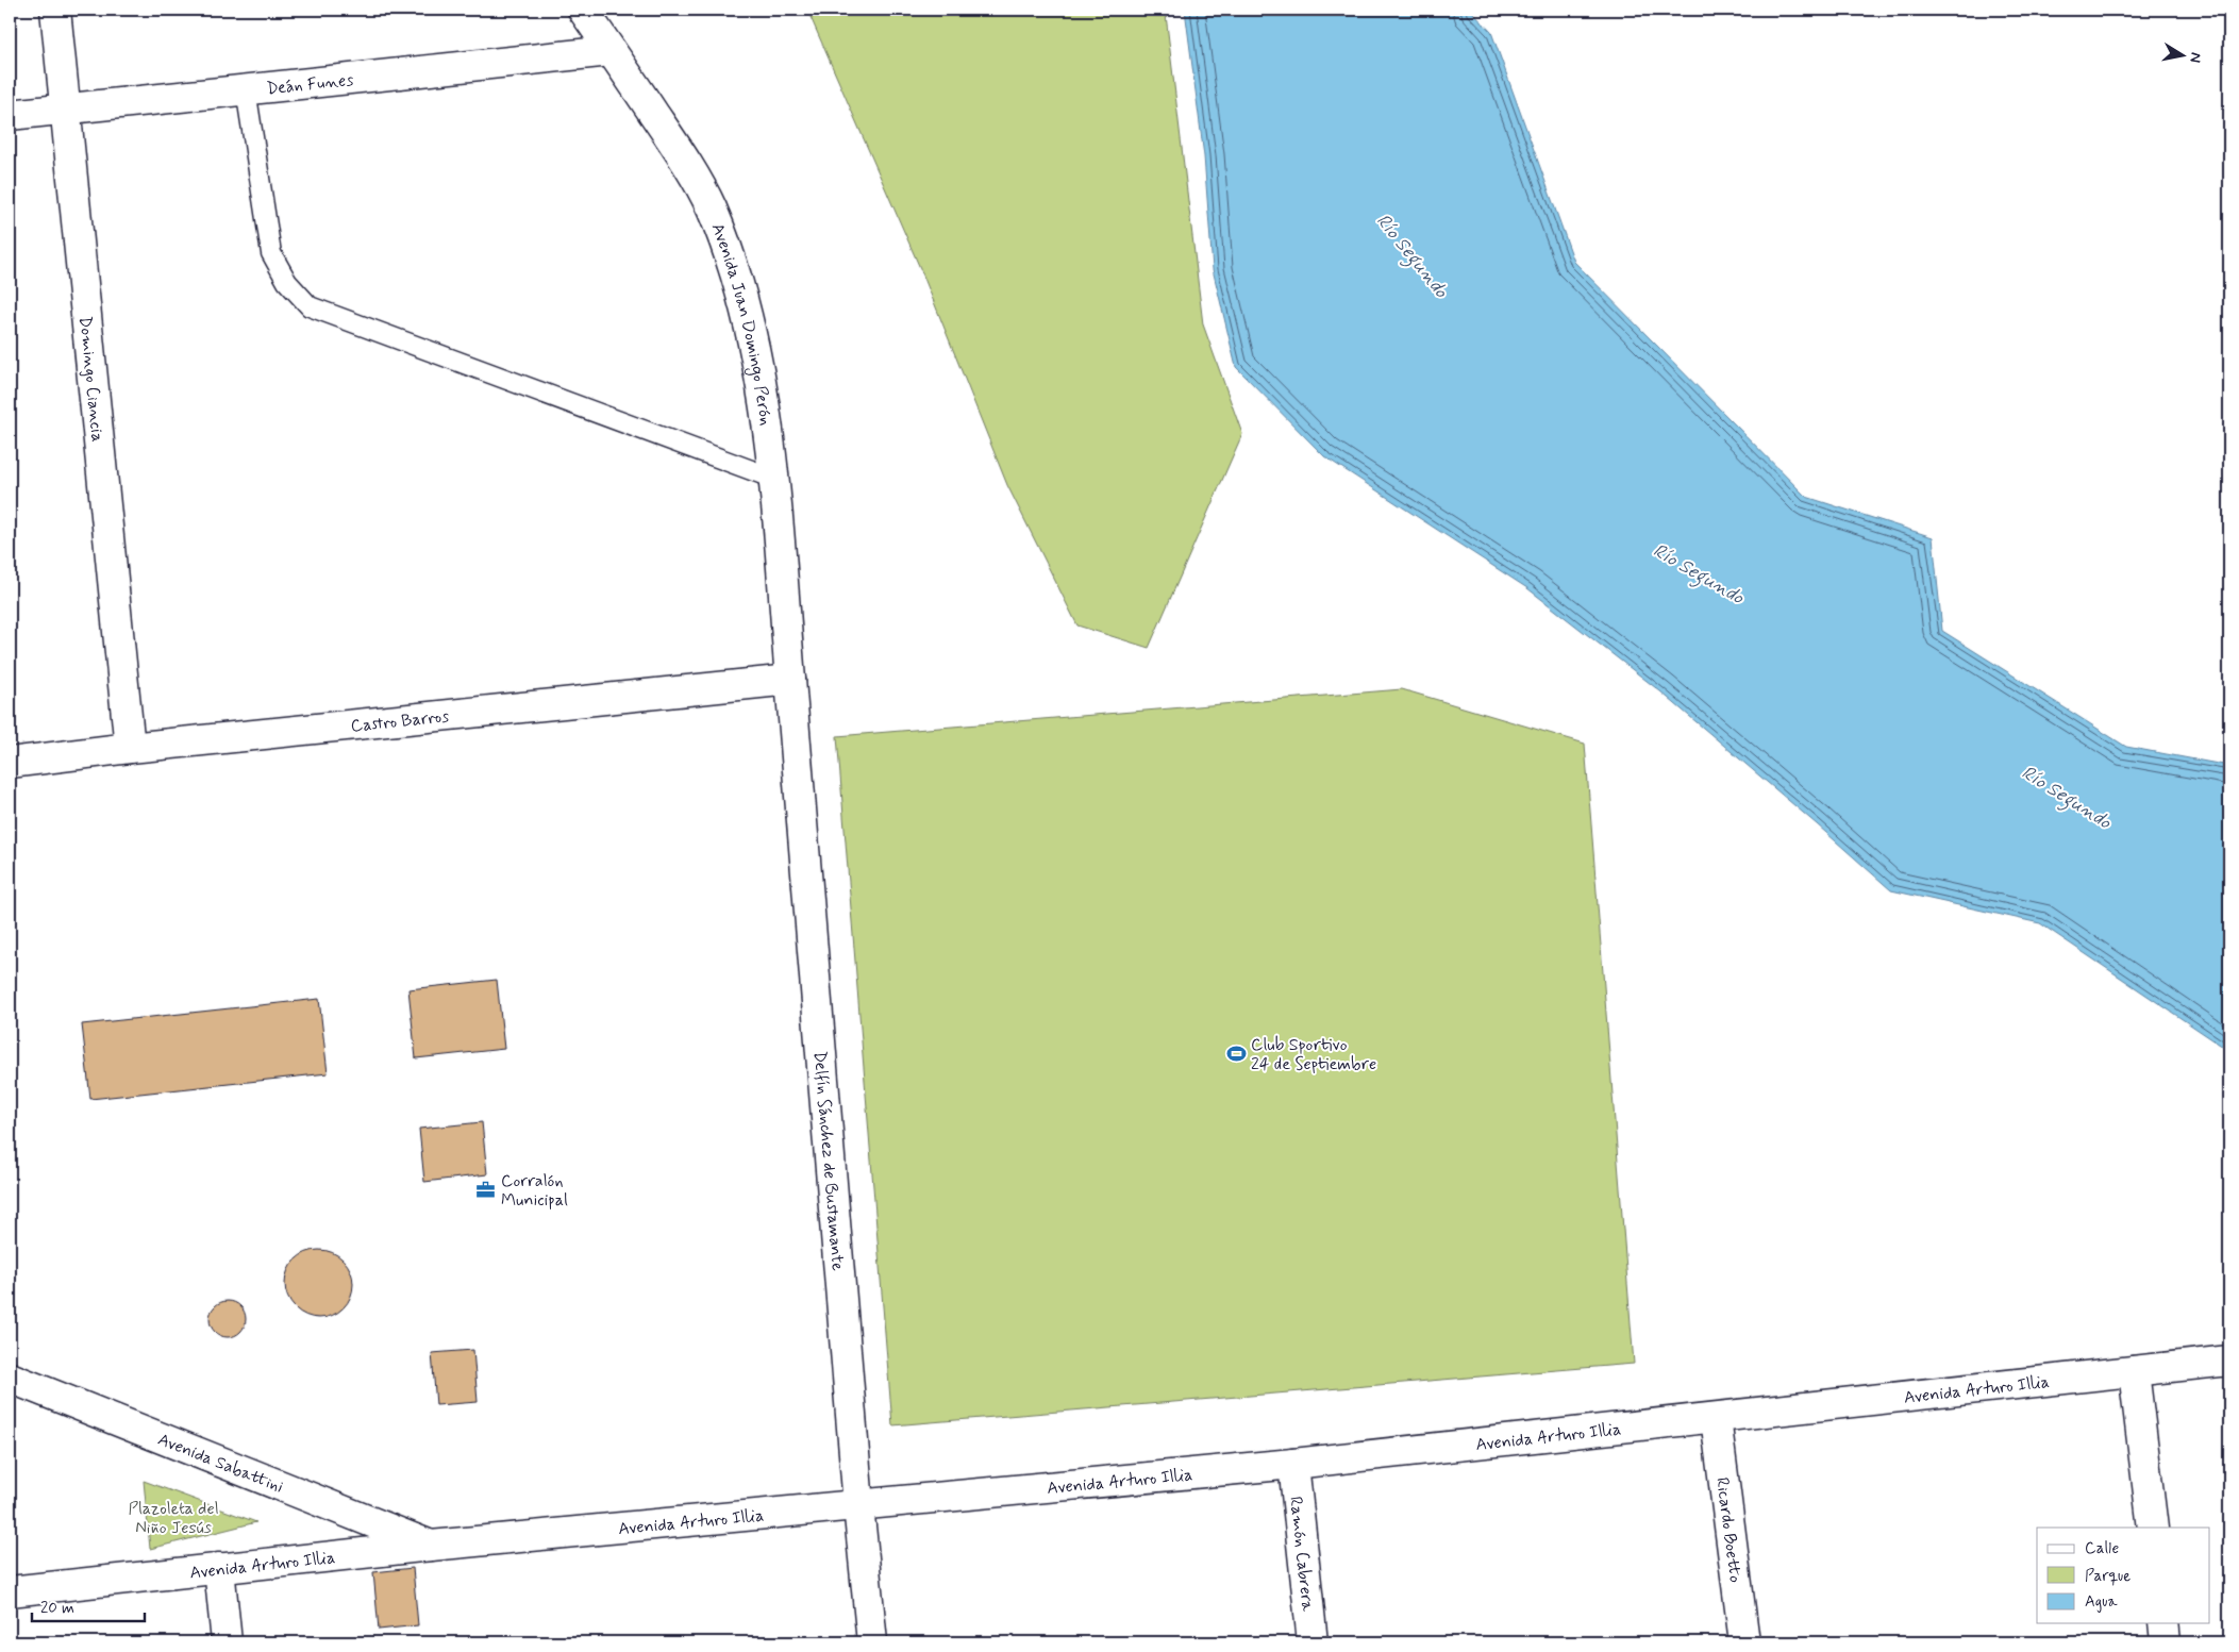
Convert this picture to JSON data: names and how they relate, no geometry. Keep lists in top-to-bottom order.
{
  "streets": {
    "street": [
      "Deán Funes",
      "Avenida Juan Domingo Perón",
      "Domingo Ciancia",
      "Castro Barros",
      "Delfín Sánchez de Bustamante",
      "Avenida Arturo Illia",
      "Avenida Sabattini",
      "Ricardo Boetto",
      "Ramón Cabrera"
    ]
  },
  "crossings": [
    ["Deán Funes", "Avenida Juan Domingo Perón"],
    ["Deán Funes", "Domingo Ciancia"],
    ["Avenida Juan Domingo Perón", "Castro Barros"],
    ["Avenida Juan Domingo Perón", "Delfín Sánchez de Bustamante"],
    ["Domingo Ciancia", "Castro Barros"],
    ["Castro Barros", "Delfín Sánchez de Bustamante"],
    ["Delfín Sánchez de Bustamante", "Avenida Arturo Illia"],
    ["Avenida Arturo Illia", "Avenida Sabattini"],
    ["Avenida Arturo Illia", "Ricardo Boetto"],
    ["Avenida Arturo Illia", "Ramón Cabrera"]
  ],
  "water": ["Río Segundo"],
  "parks": ["Plazoleta del Niño Jesús"],
  "places": {
    "sports": ["Club Sportivo 24 de Septiembre"],
    "office": ["Corralón Municipal"]
  },
  "legend": ["Calle", "Parque", "Agua"],
  "scale_bar": "20 m",
  "north": "right"
}
